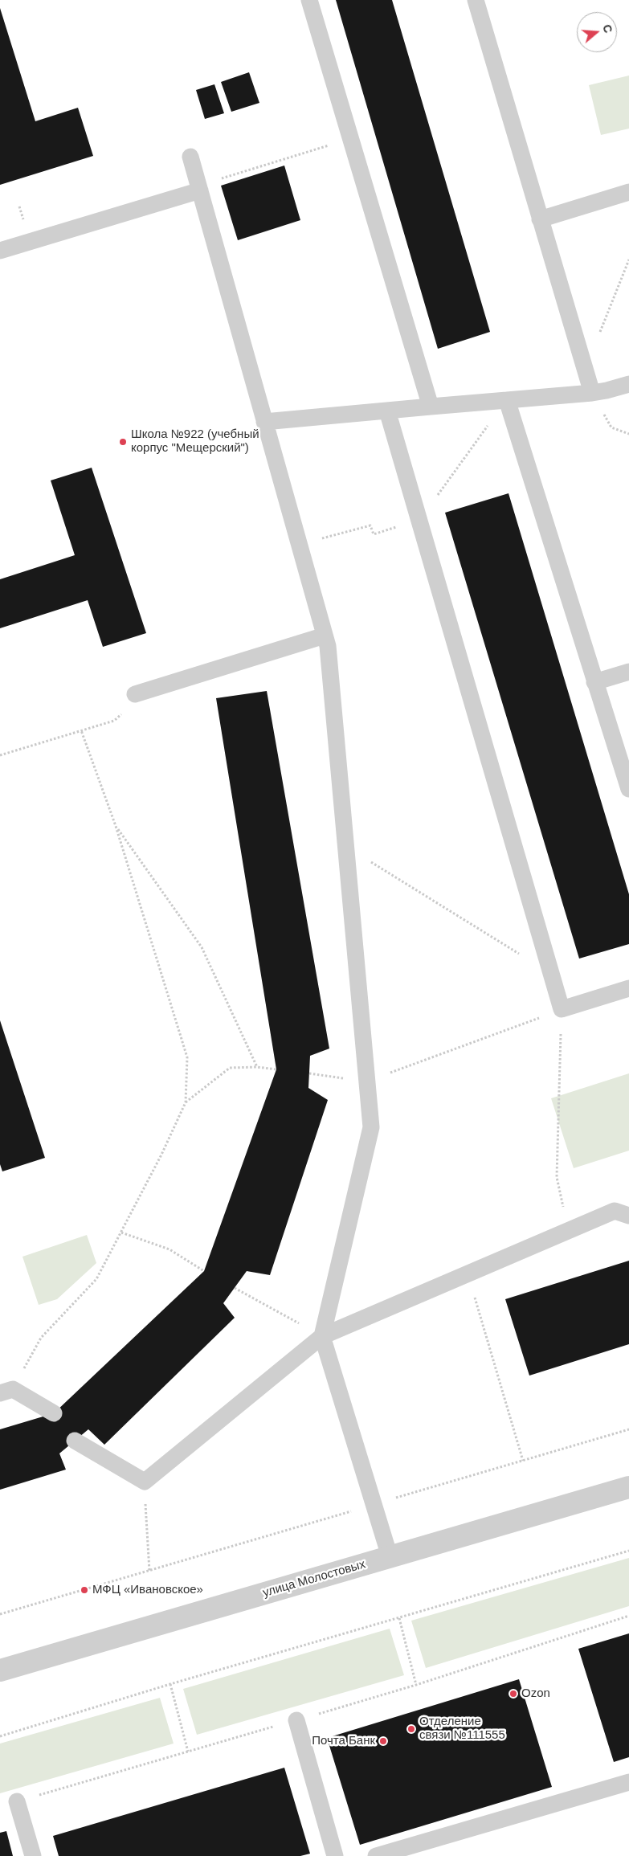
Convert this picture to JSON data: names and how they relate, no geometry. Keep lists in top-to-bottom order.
{
  "streets": {
    "street": ["улица Молостовых"]
  },
  "places": [
    "Школа №922 (учебный корпус \"Мещерский\")",
    "МФЦ «Ивановское»",
    "Ozon",
    "Отделение связи №111555",
    "Почта Банк"
  ],
  "north": "right"
}
